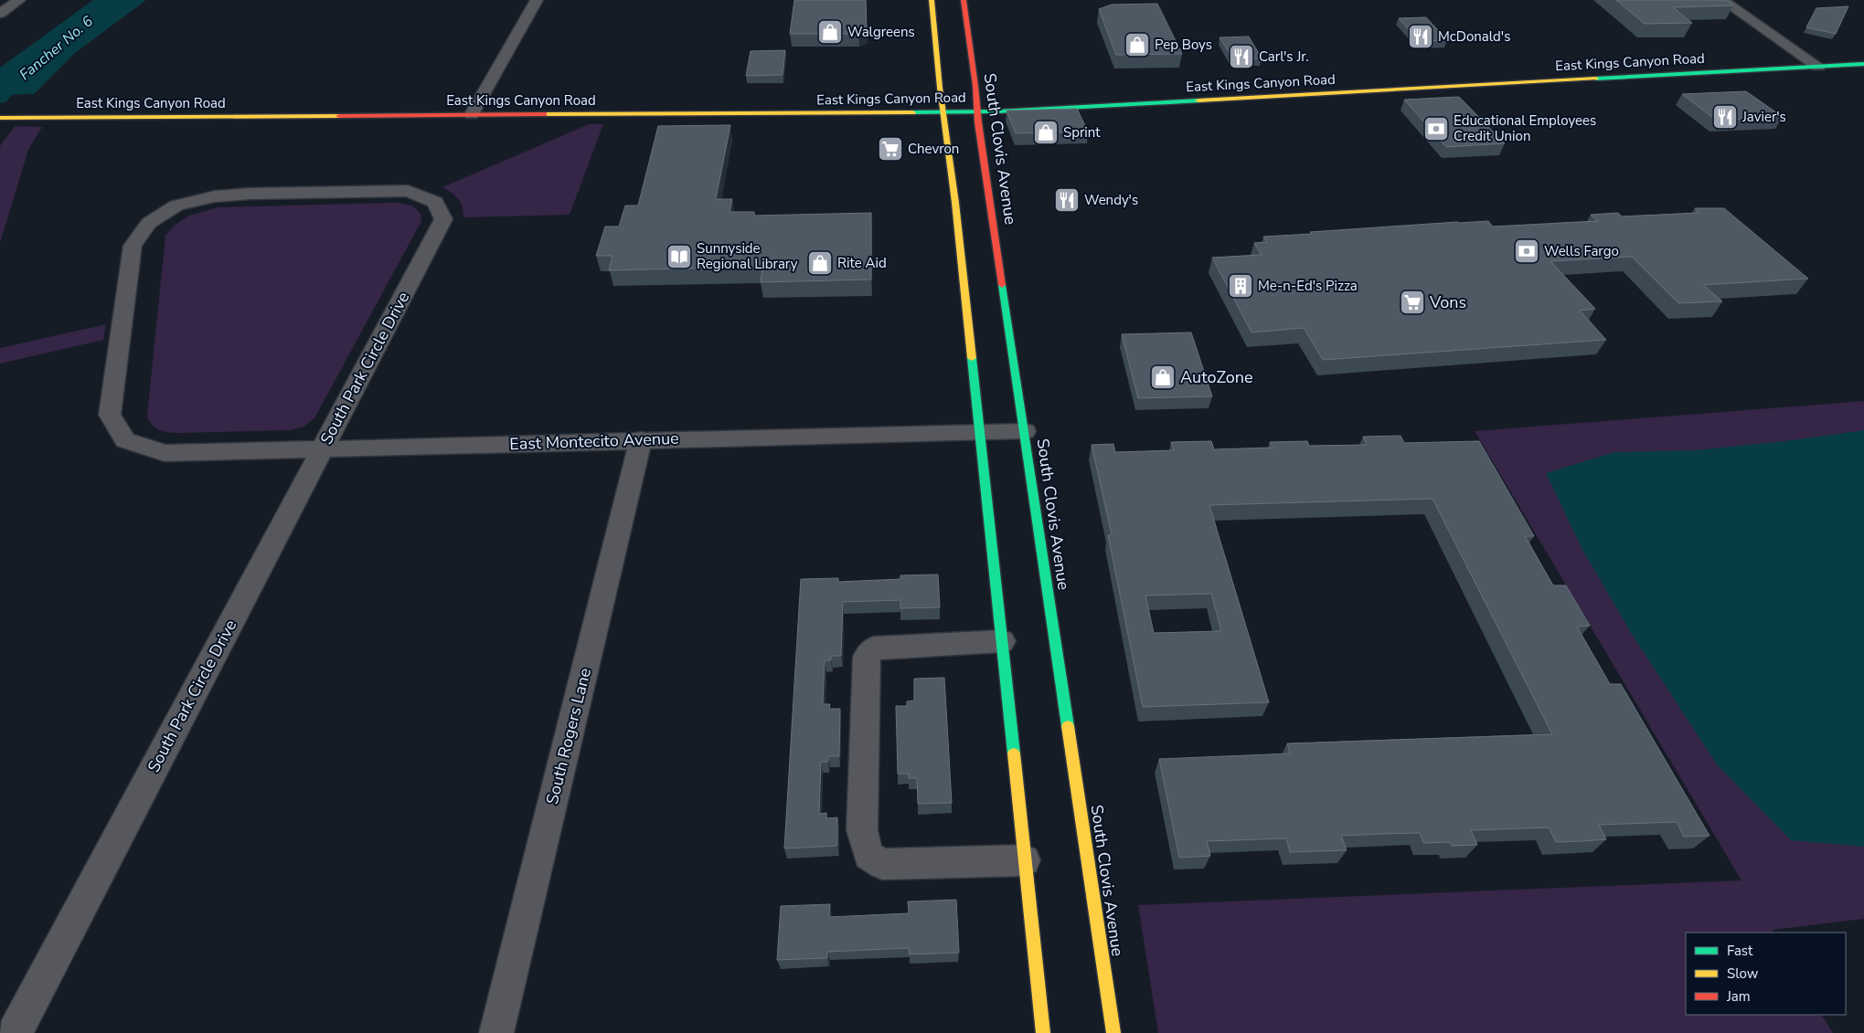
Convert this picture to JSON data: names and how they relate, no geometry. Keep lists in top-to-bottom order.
{
  "streets": {
    "main road": ["East Kings Canyon Road", "South Clovis Avenue"],
    "street": ["South Park Circle Drive", "East Montecito Avenue", "South Rogers Lane"]
  },
  "crossings": [
    ["East Kings Canyon Road", "South Clovis Avenue"],
    ["South Clovis Avenue", "East Montecito Avenue"],
    ["South Park Circle Drive", "East Montecito Avenue"],
    ["East Montecito Avenue", "South Rogers Lane"]
  ],
  "water": ["Fancher No. 6"],
  "places": {
    "shop": [
      "Walgreens",
      "Pep Boys",
      "Sprint",
      "Rite Aid",
      "AutoZone"
    ],
    "restaurant": [
      "McDonald's",
      "Carl's Jr.",
      "Javier's",
      "Wendy's"
    ],
    "bank": ["Educational Employees Credit Union", "Wells Fargo"],
    "supermarket": ["Chevron", "Vons"],
    "library": ["Sunnyside Regional Library"],
    "building": ["Me-n-Ed's Pizza"]
  },
  "legend": ["Fast", "Slow", "Jam"]
}
